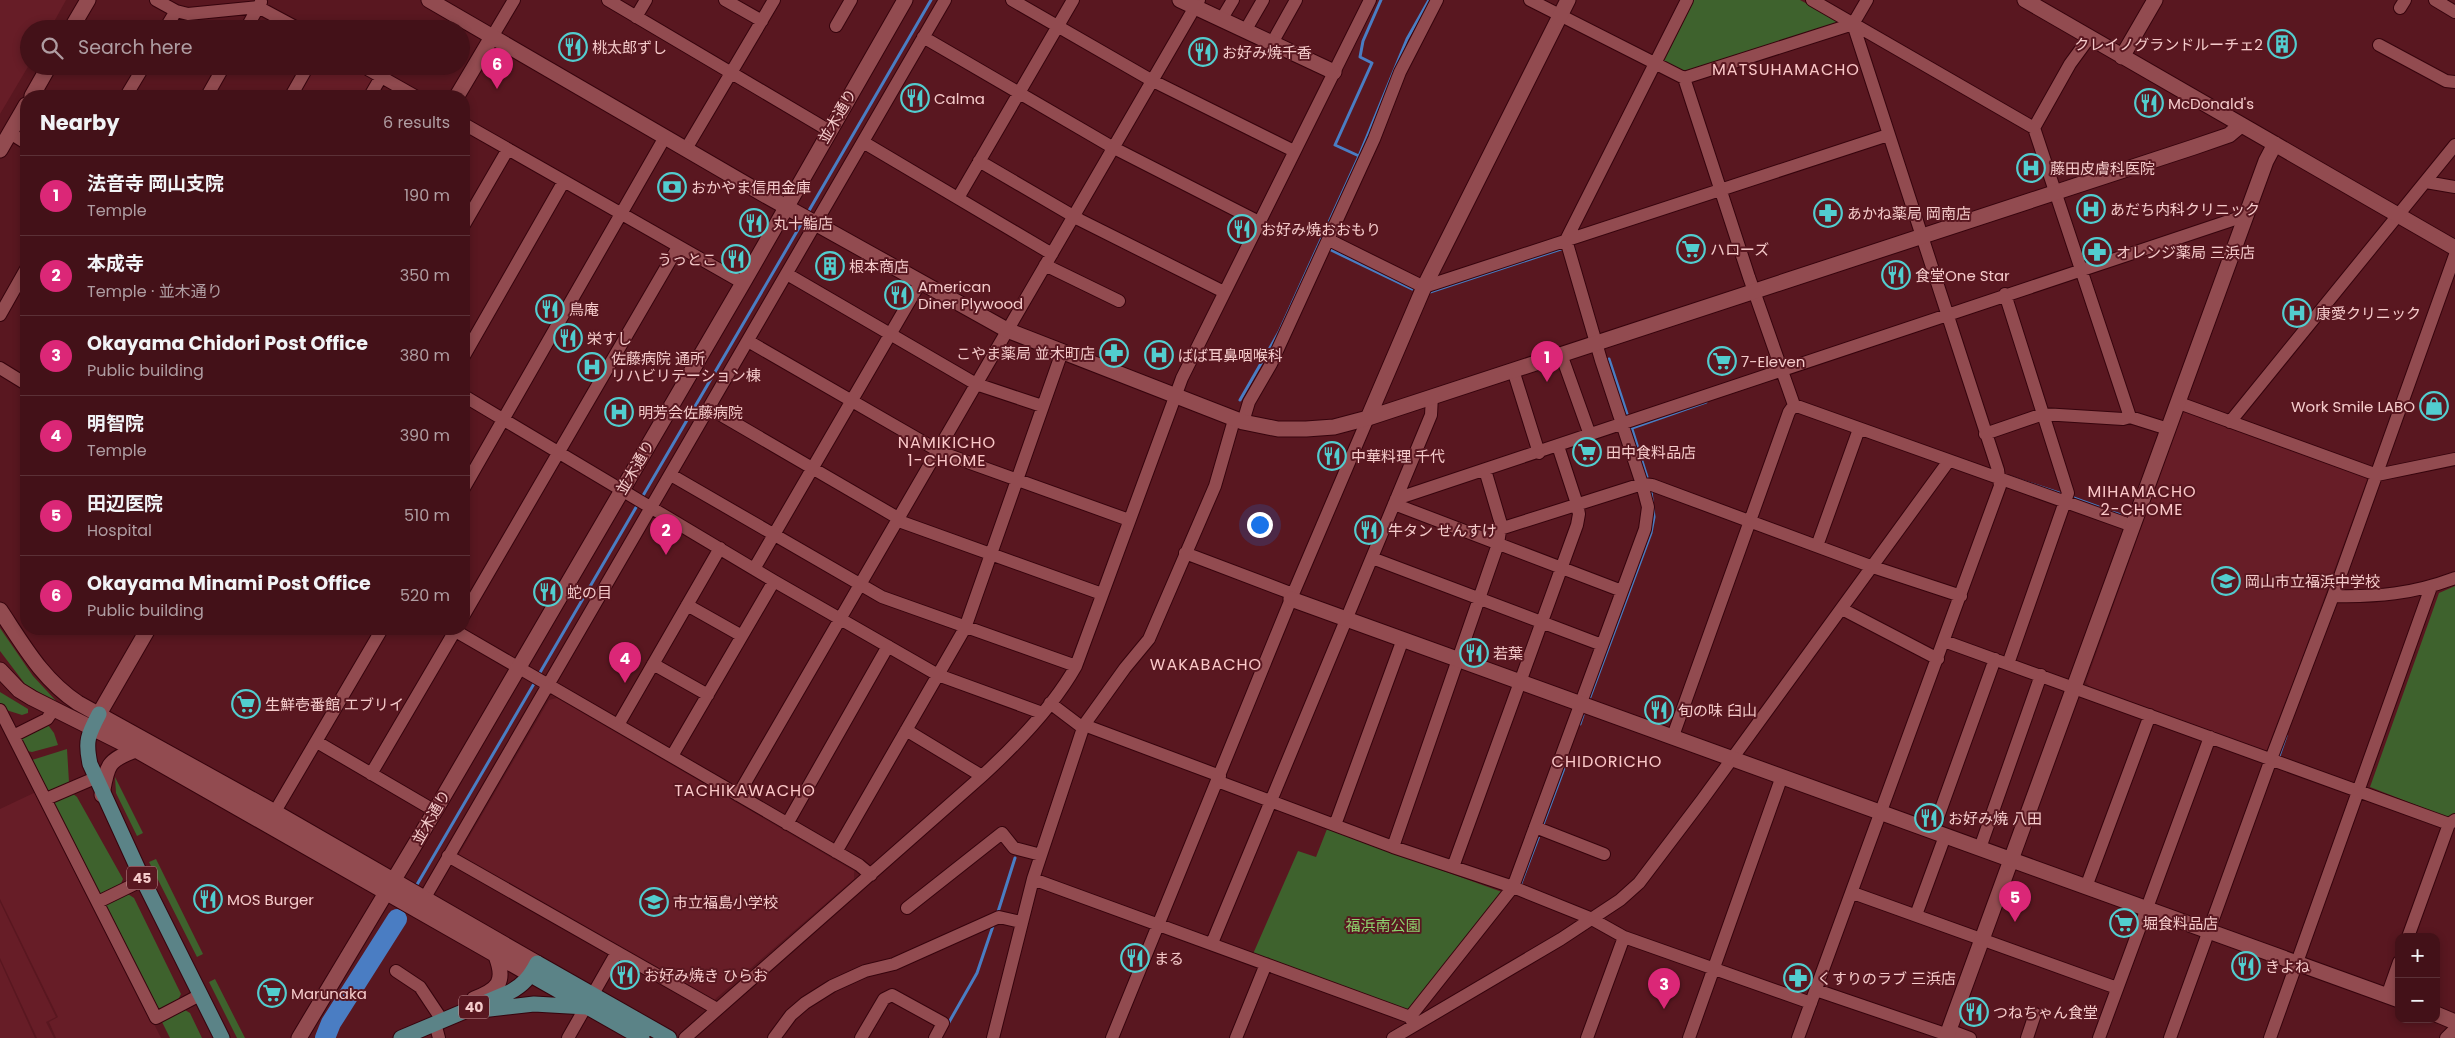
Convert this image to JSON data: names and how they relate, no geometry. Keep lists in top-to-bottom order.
{
  "streets": {
    "main road": ["45", "40"],
    "street": ["並木通り"]
  },
  "districts": [
    "MATSUHAMACHO",
    "NAMIKICHO 1-CHOME",
    "MIHAMACHO 2-CHOME",
    "WAKABACHO",
    "CHIDORICHO",
    "TACHIKAWACHO"
  ],
  "parks": ["福浜南公園"],
  "places": {
    "building": ["クレイノグランドルーチェ2", "根本商店"],
    "restaurant": [
      "桃太郎ずし",
      "お好み焼千香",
      "Calma",
      "McDonald's",
      "丸十鮨店",
      "お好み焼おおもり",
      "うっとこ",
      "食堂One Star",
      "American Diner Plywood",
      "鳥庵",
      "栄すし",
      "中華料理 千代",
      "牛タン せんすけ",
      "蛇の目",
      "若葉",
      "旬の味 臼山",
      "お好み焼 八田",
      "MOS Burger",
      "まる",
      "きよね",
      "お好み焼き ひらお",
      "つねちゃん食堂"
    ],
    "hospital": [
      "藤田皮膚科医院",
      "あだち内科クリニック",
      "康愛クリニック",
      "ばば耳鼻咽喉科",
      "佐藤病院 通所 リハビリテーション棟",
      "明芳会佐藤病院"
    ],
    "bank": ["おかやま信用金庫"],
    "pharmacy": [
      "あかね薬局 岡南店",
      "オレンジ薬局 三浜店",
      "こやま薬局 並木町店",
      "くすりのラブ 三浜店"
    ],
    "supermarket": [
      "ハローズ",
      "7-Eleven",
      "田中食料品店",
      "生鮮壱番館 エブリイ",
      "堀食料品店",
      "Marunaka"
    ],
    "shop": ["Work Smile LABO"],
    "school or university": ["岡山市立福浜中学校", "市立福島小学校"]
  },
  "page": {
    "search": "Search here",
    "pins": [
      "6",
      "1",
      "2",
      "4",
      "5",
      "3"
    ],
    "heading": ["Nearby", "6 results"],
    "list": [
      {
        "mark": "1",
        "name": "法音寺 岡山支院",
        "note": "Temple",
        "value": "190 m"
      },
      {
        "mark": "2",
        "name": "本成寺",
        "note": "Temple · 並木通り",
        "value": "350 m"
      },
      {
        "mark": "3",
        "name": "Okayama Chidori Post Office",
        "note": "Public building",
        "value": "380 m"
      },
      {
        "mark": "4",
        "name": "明智院",
        "note": "Temple",
        "value": "390 m"
      },
      {
        "mark": "5",
        "name": "田辺医院",
        "note": "Hospital",
        "value": "510 m"
      },
      {
        "mark": "6",
        "name": "Okayama Minami Post Office",
        "note": "Public building",
        "value": "520 m"
      }
    ],
    "map_buttons": ["+", "−"]
  }
}
